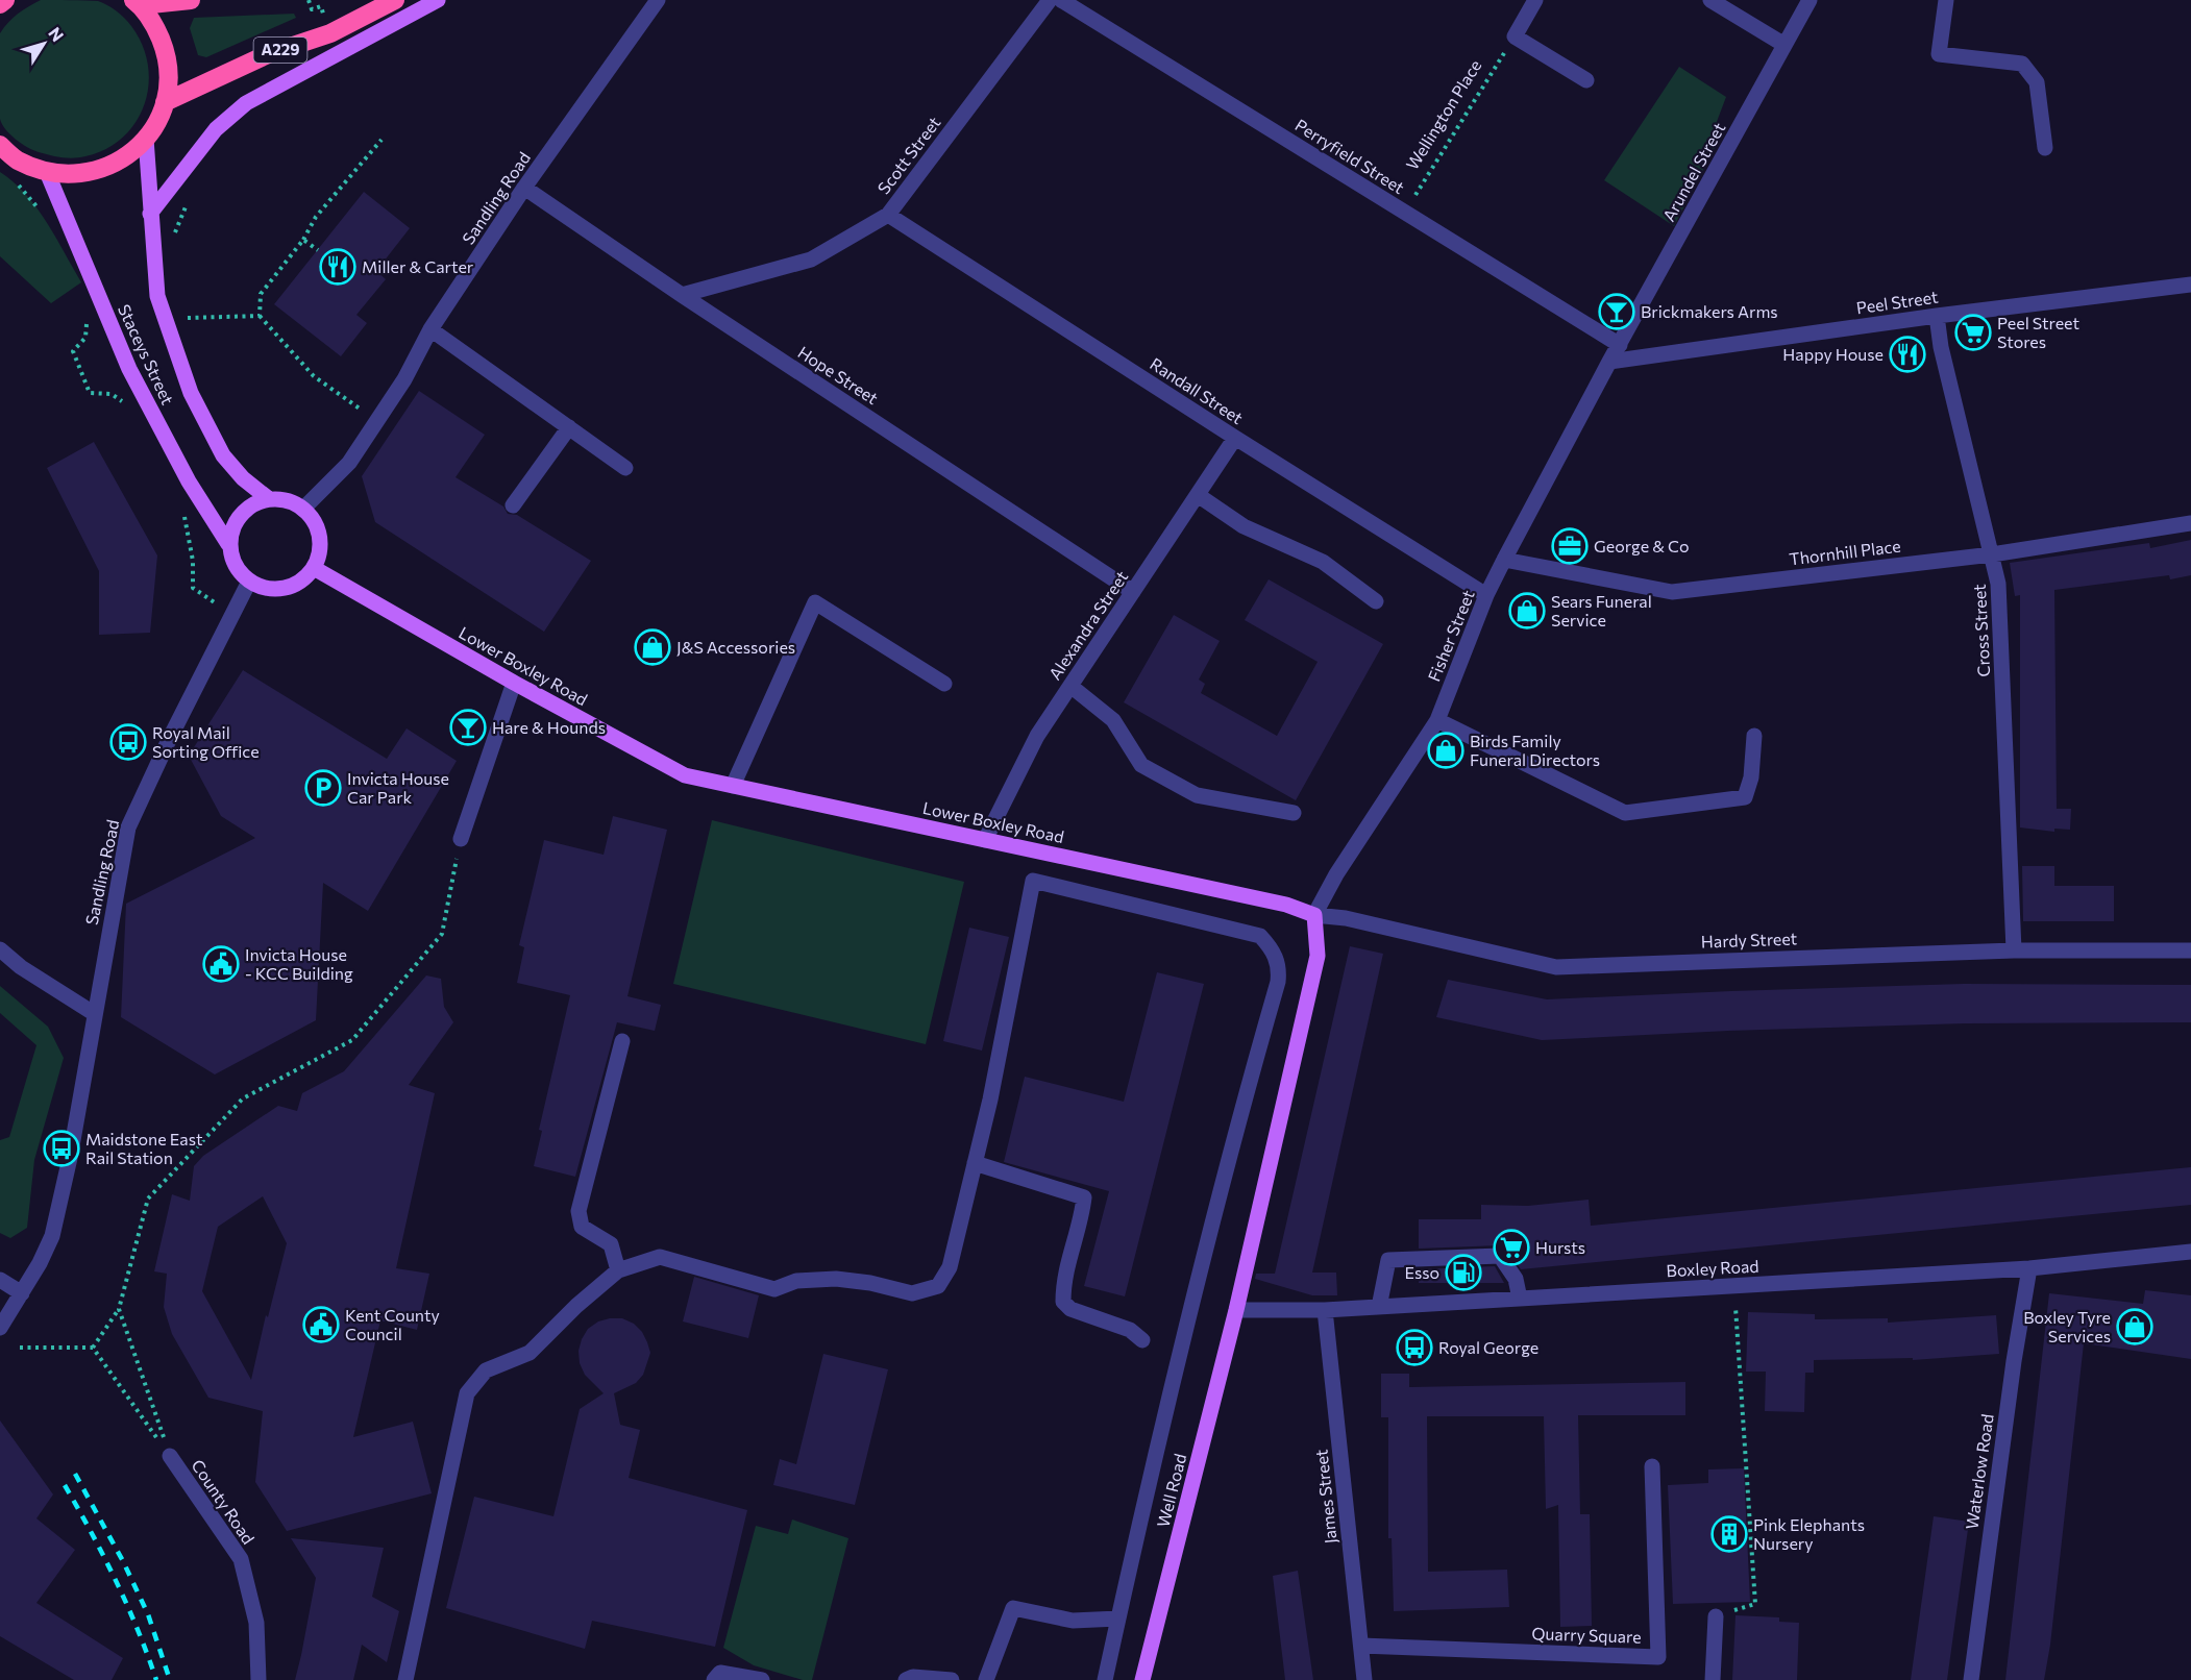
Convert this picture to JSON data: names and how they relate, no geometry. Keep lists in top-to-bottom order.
{
  "streets": {
    "highway": ["A229"],
    "main road": ["Staceys Street", "Lower Boxley Road", "Well Road"],
    "street": [
      "Scott Street",
      "Perryfield Street",
      "Arundel Street",
      "Sandling Road",
      "Peel Street",
      "Hope Street",
      "Randall Street",
      "Thornhill Place",
      "Alexandra Street",
      "Cross Street",
      "Fisher Street",
      "Hardy Street",
      "Boxley Road",
      "Waterlow Road",
      "James Street",
      "County Road",
      "Quarry Square"
    ],
    "path": ["Wellington Place"]
  },
  "crossings": [
    ["Wellington Place", "Perryfield Street"],
    ["Scott Street", "Hope Street"],
    ["Scott Street", "Randall Street"],
    ["Perryfield Street", "Arundel Street"],
    ["Arundel Street", "Peel Street"],
    ["Arundel Street", "Fisher Street"],
    ["Sandling Road", "Staceys Street"],
    ["Sandling Road", "Hope Street"],
    ["Sandling Road", "Lower Boxley Road"],
    ["Peel Street", "Cross Street"],
    ["Peel Street", "Fisher Street"],
    ["Staceys Street", "Lower Boxley Road"],
    ["Hope Street", "Alexandra Street"],
    ["Randall Street", "Alexandra Street"],
    ["Randall Street", "Fisher Street"],
    ["Thornhill Place", "Cross Street"],
    ["Thornhill Place", "Fisher Street"],
    ["Alexandra Street", "Lower Boxley Road"],
    ["Cross Street", "Hardy Street"],
    ["Fisher Street", "Lower Boxley Road"],
    ["Fisher Street", "Hardy Street"],
    ["Lower Boxley Road", "Hardy Street"],
    ["Boxley Road", "Waterlow Road"],
    ["Boxley Road", "Well Road"],
    ["Boxley Road", "James Street"],
    ["James Street", "Quarry Square"]
  ],
  "places": {
    "restaurant": ["Miller & Carter", "Happy House"],
    "bar": ["Brickmakers Arms", "Hare & Hounds"],
    "supermarket": ["Peel Street Stores", "Hursts"],
    "office": ["George & Co"],
    "shop": [
      "Sears Funeral Service",
      "J&S Accessories",
      "Birds Family Funeral Directors",
      "Boxley Tyre Services"
    ],
    "bus stop": ["Royal Mail Sorting Office", "Maidstone East Rail Station", "Royal George"],
    "parking": ["Invicta House Car Park"],
    "public building": ["Invicta House - KCC Building", "Kent County Council"],
    "fuel station": ["Esso"],
    "building": ["Pink Elephants Nursery"]
  },
  "north": "top right"
}
